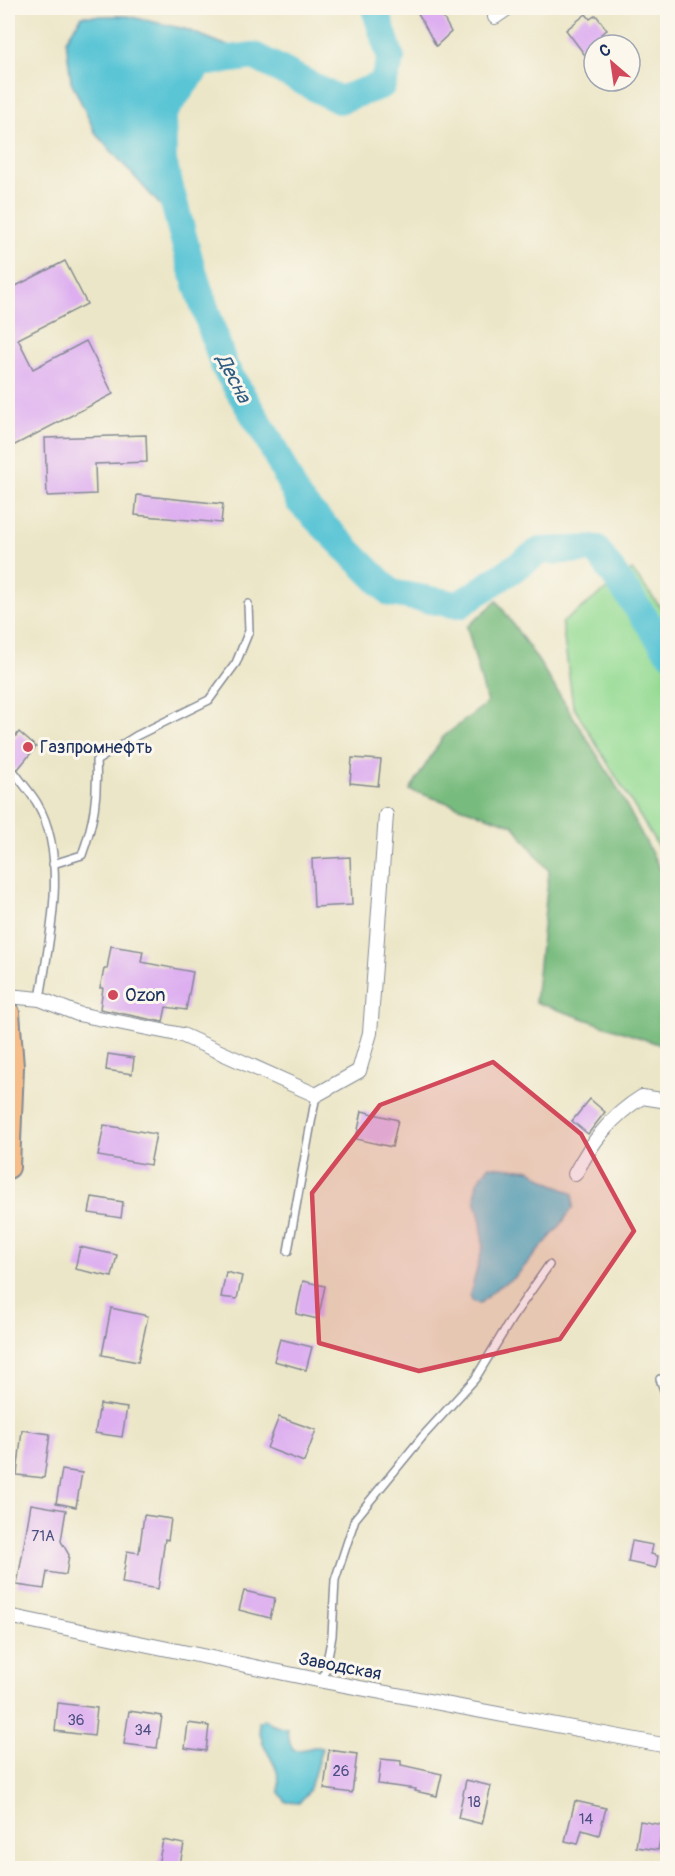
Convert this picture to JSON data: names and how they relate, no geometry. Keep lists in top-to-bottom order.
{
  "streets": {
    "street": ["Заводская"]
  },
  "water": ["Десна"],
  "places": ["Газпромнефть", "Ozon"],
  "house_numbers": [
    "71А",
    "36",
    "34",
    "26",
    "18",
    "14"
  ],
  "north": "top left"
}
